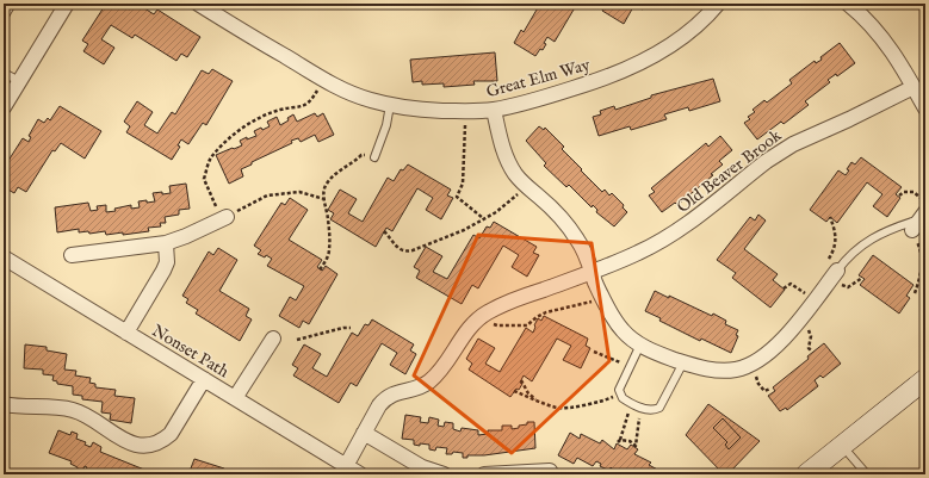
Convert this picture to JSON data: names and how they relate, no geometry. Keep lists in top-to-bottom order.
{
  "streets": {
    "street": ["Great Elm Way", "Old Beaver Brook", "Nonset Path"]
  }
}
